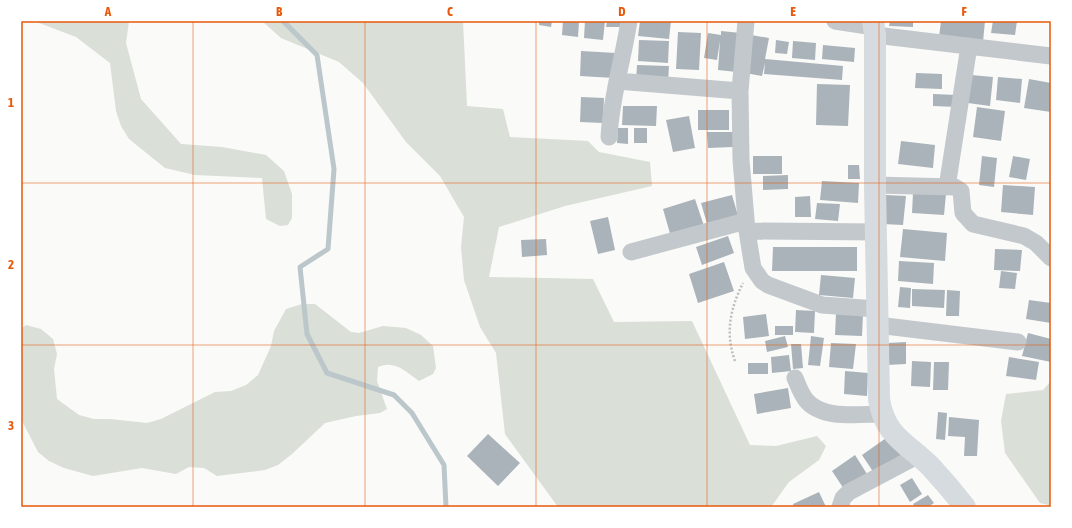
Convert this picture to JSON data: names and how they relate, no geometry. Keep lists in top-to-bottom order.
{
  "grid": {
    "columns": [
      "A",
      "B",
      "C",
      "D",
      "E",
      "F"
    ],
    "rows": ["1", "2", "3"]
  }
}
